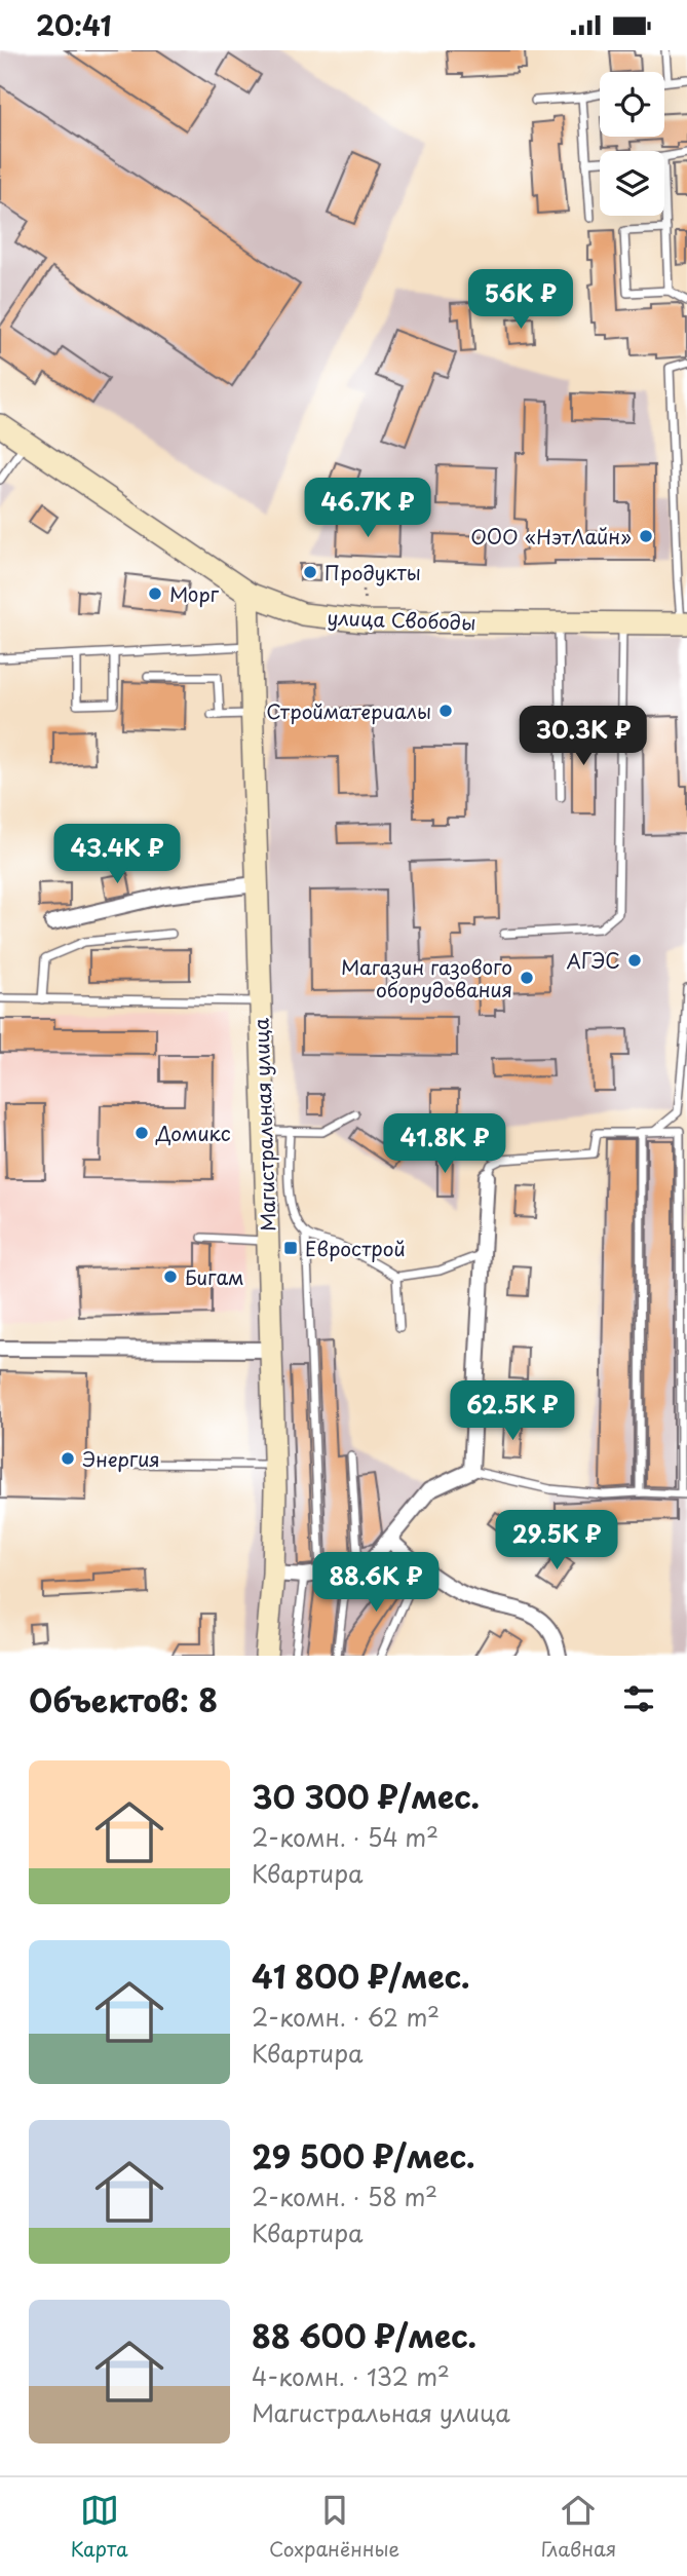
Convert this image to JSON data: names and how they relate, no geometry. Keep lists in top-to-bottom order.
{
  "streets": {
    "main road": ["улица Свободы", "Магистральная улица"]
  },
  "crossings": [
    ["улица Свободы", "Магистральная улица"]
  ],
  "places": {
    "other": [
      "ООО «НэтЛайн»",
      "Продукты",
      "Морг",
      "Стройматериалы",
      "АГЭС",
      "Магазин газового оборудования",
      "Домикс",
      "Бигам",
      "Энергия"
    ],
    "transit": ["Еврострой"]
  },
  "page": {
    "status": "20:41",
    "price": [
      "56K ₽",
      "46.7K ₽",
      "30.3K ₽",
      "43.4K ₽",
      "41.8K ₽",
      "62.5K ₽",
      "29.5K ₽",
      "88.6K ₽"
    ],
    "heading": "Объектов: 8",
    "list": [
      {
        "name": "30 300 ₽/мес.",
        "note": "2-комн. · 54 m² · Квартира"
      },
      {
        "name": "41 800 ₽/мес.",
        "note": "2-комн. · 62 m² · Квартира"
      },
      {
        "name": "29 500 ₽/мес.",
        "note": "2-комн. · 58 m² · Квартира"
      },
      {
        "name": "88 600 ₽/мес.",
        "note": "4-комн. · 132 m² · Магистральная улица"
      }
    ],
    "tabs": ["Карта", "Сохранённые", "Главная"]
  }
}
